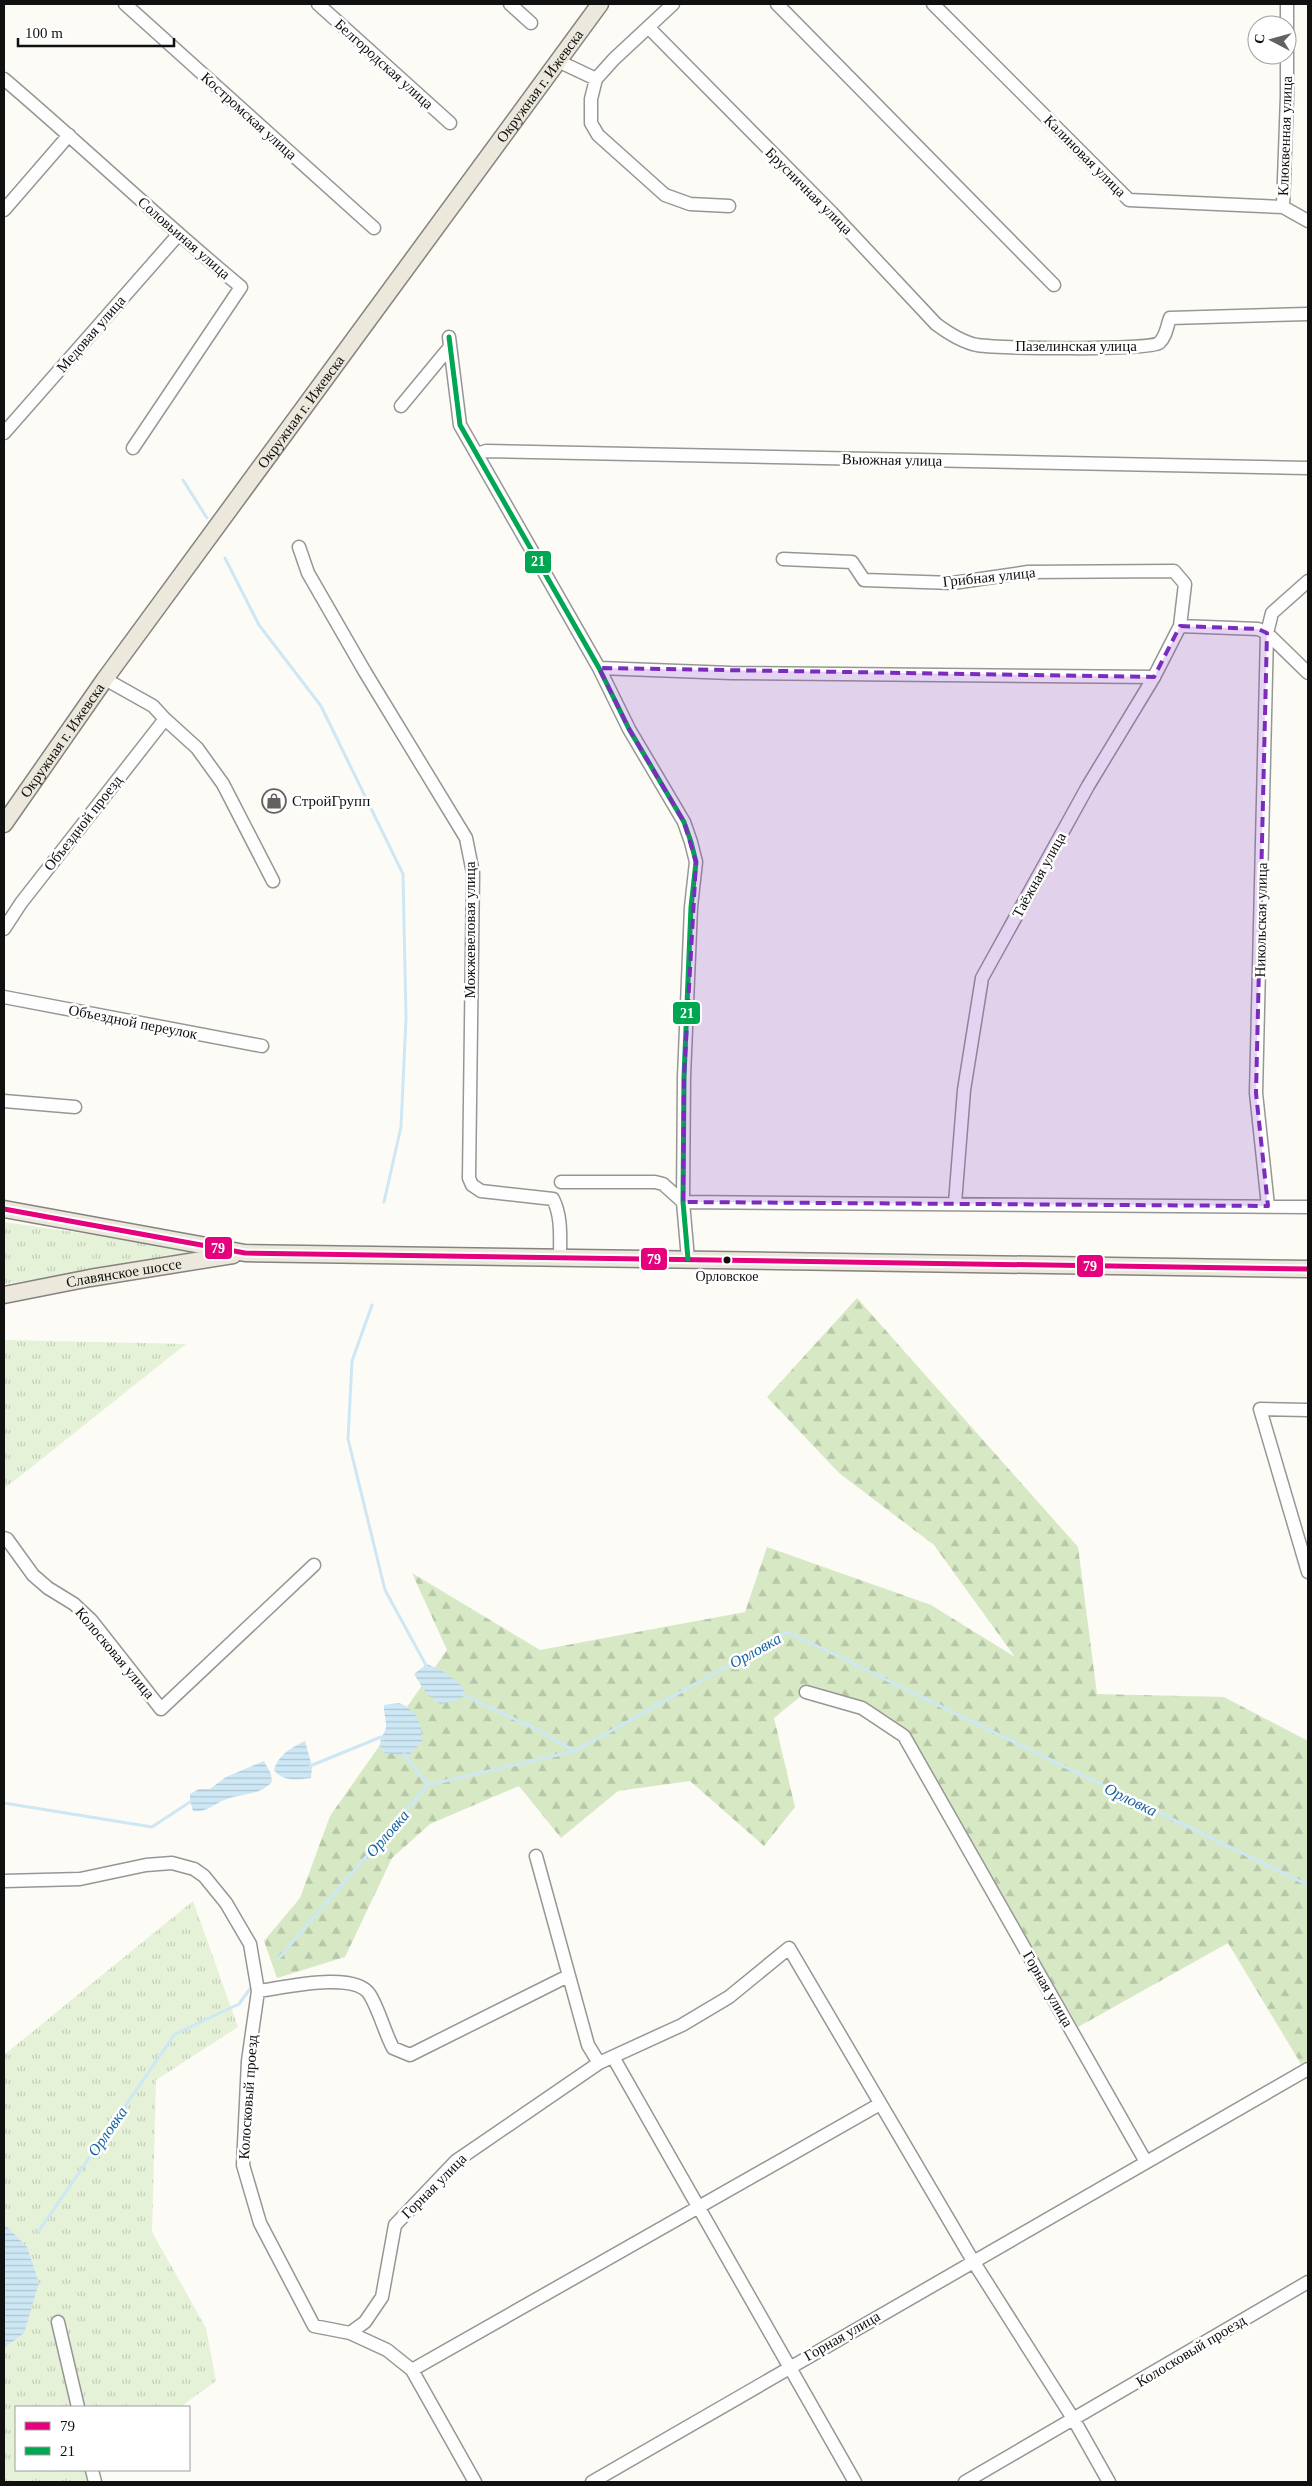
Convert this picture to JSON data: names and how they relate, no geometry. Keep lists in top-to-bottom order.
{
  "streets": {
    "main road": ["Окружная г. Ижевска", "Славянское шоссе"],
    "street": [
      "Белгородская улица",
      "Костромская улица",
      "Клюквенная улица",
      "Калиновая улица",
      "Брусничная улица",
      "Соловьиная улица",
      "Медовая улица",
      "Пазелинская улица",
      "Вьюжная улица",
      "Грибная улица",
      "Объездной проезд",
      "Таёжная улица",
      "Никольская улица",
      "Можжевеловая улица",
      "Объездной переулок",
      "Колосковая улица",
      "Горная улица",
      "Колосковый проезд"
    ]
  },
  "crossings": [
    ["Клюквенная улица", "Калиновая улица"],
    ["Брусничная улица", "Пазелинская улица"],
    ["Соловьиная улица", "Медовая улица"],
    ["Грибная улица", "Таёжная улица"],
    ["Можжевеловая улица", "Славянское шоссе"],
    ["Горная улица", "Колосковый проезд"]
  ],
  "water": ["Орловка"],
  "places": {
    "shop": ["СтройГрупп"],
    "other": ["Орловское"]
  },
  "lines": ["transit line 21", "transit line 79"],
  "legend": ["79", "21"],
  "scale_bar": "100 m",
  "north": "left"
}
